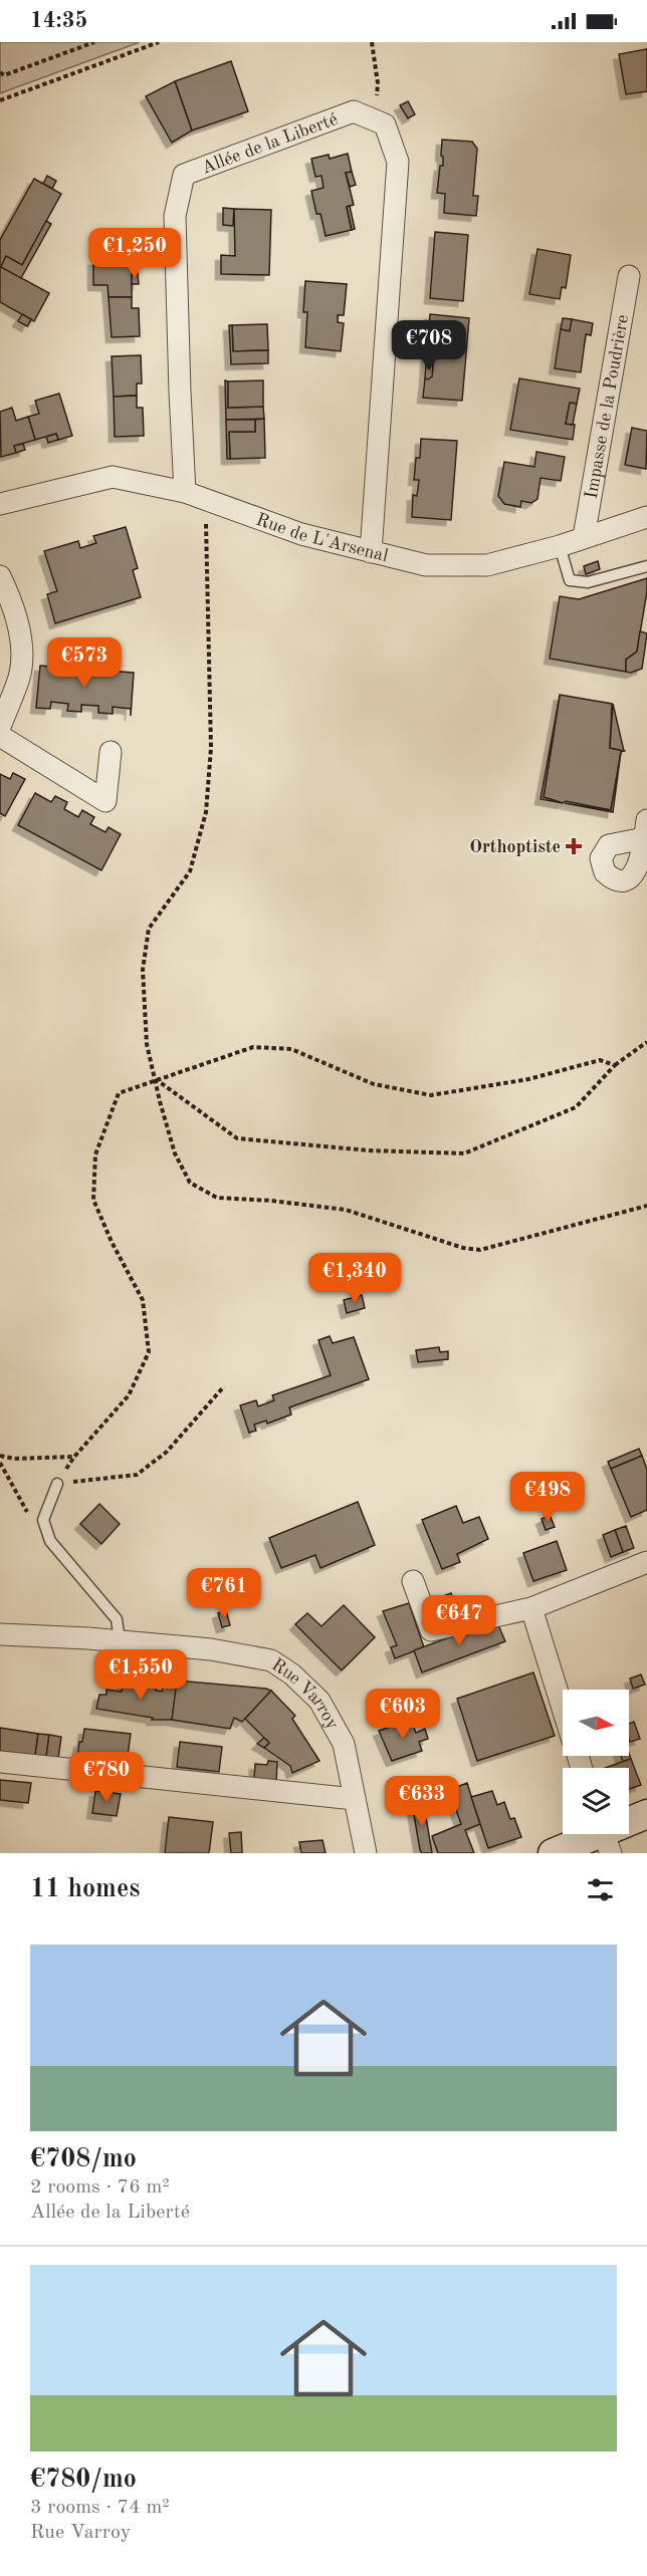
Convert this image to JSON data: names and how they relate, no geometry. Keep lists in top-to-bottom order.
{
  "streets": {
    "street": [
      "Allée de la Liberté",
      "Impasse de la Poudrière",
      "Rue de L'Arsenal",
      "Rue Varroy"
    ]
  },
  "crossings": [
    ["Allée de la Liberté", "Rue de L'Arsenal"],
    ["Impasse de la Poudrière", "Rue de L'Arsenal"]
  ],
  "places": {
    "health": ["Orthoptiste"]
  },
  "north": "right",
  "page": {
    "status": "14:35",
    "price": [
      "€1,250",
      "€708",
      "€573",
      "€1,340",
      "€498",
      "€761",
      "€647",
      "€1,550",
      "€603",
      "€780",
      "€633"
    ],
    "heading": "11 homes",
    "list": [
      {
        "name": "€708/mo",
        "note": "2 rooms · 76 m² · Allée de la Liberté"
      },
      {
        "name": "€780/mo",
        "note": "3 rooms · 74 m² · Rue Varroy"
      }
    ]
  }
}
